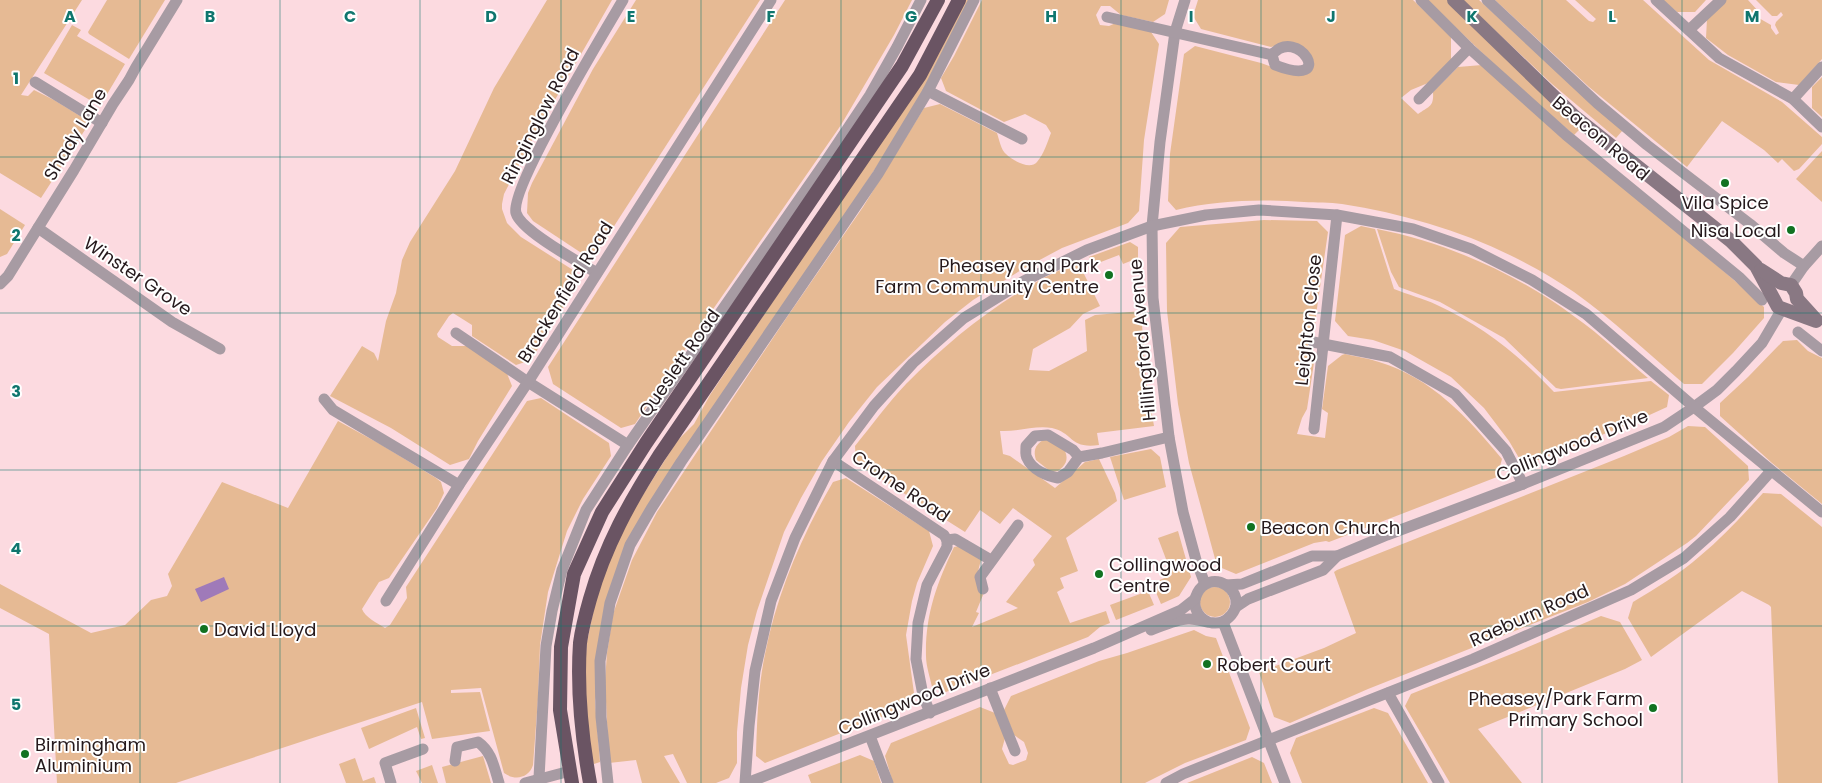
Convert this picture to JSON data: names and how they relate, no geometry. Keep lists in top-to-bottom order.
{
  "streets": {
    "highway": ["Queslett Road"],
    "main road": ["Beacon Road"],
    "street": [
      "Ringinglow Road",
      "Shady Lane",
      "Winster Grove",
      "Brackenfield Road",
      "Leighton Close",
      "Hillingford Avenue",
      "Collingwood Drive",
      "Crome Road",
      "Raeburn Road"
    ]
  },
  "crossings": [
    ["Ringinglow Road", "Brackenfield Road"],
    ["Shady Lane", "Winster Grove"],
    ["Beacon Road", "Collingwood Drive"],
    ["Hillingford Avenue", "Collingwood Drive"]
  ],
  "places": [
    "Vila Spice",
    "Nisa Local",
    "Pheasey and Park Farm Community Centre",
    "Beacon Church",
    "Collingwood Centre",
    "David Lloyd",
    "Robert Court",
    "Pheasey/Park Farm Primary School",
    "Birmingham Aluminium"
  ],
  "grid": {
    "columns": [
      "A",
      "B",
      "C",
      "D",
      "E",
      "F",
      "G",
      "H",
      "I",
      "J",
      "K",
      "L",
      "M"
    ],
    "rows": [
      "1",
      "2",
      "3",
      "4",
      "5"
    ]
  }
}
